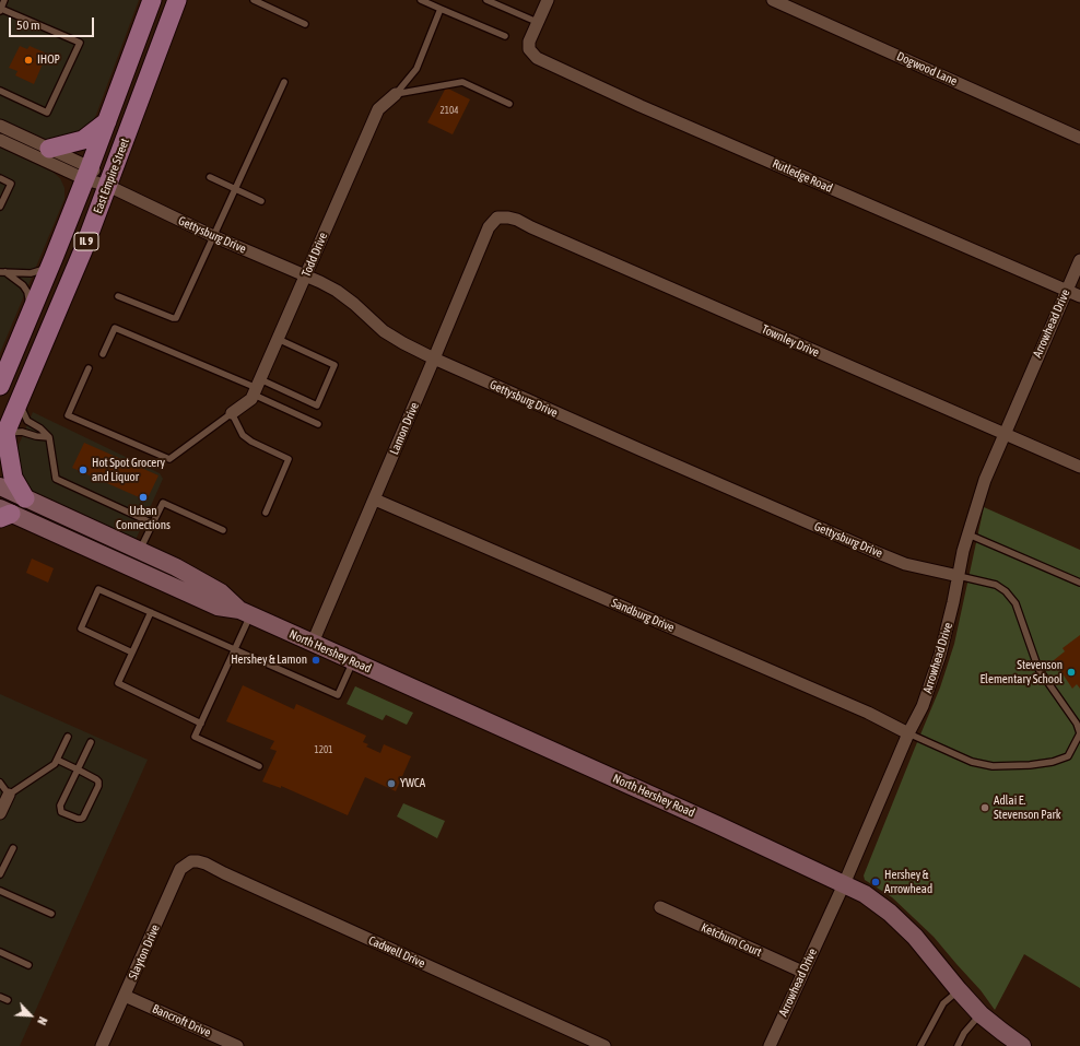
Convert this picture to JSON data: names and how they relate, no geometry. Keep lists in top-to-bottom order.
{
  "streets": {
    "main road": ["East Empire Street", "IL 9", "North Hershey Road"],
    "street": [
      "Dogwood Lane",
      "Rutledge Road",
      "Gettysburg Drive",
      "Todd Drive",
      "Arrowhead Drive",
      "Townley Drive",
      "Lamon Drive",
      "Sandburg Drive",
      "Ketchum Court",
      "Slayton Drive",
      "Cadwell Drive",
      "Bancroft Drive"
    ]
  },
  "crossings": [
    ["East Empire Street", "Gettysburg Drive"],
    ["Rutledge Road", "Arrowhead Drive"],
    ["Gettysburg Drive", "Todd Drive"],
    ["Gettysburg Drive", "Arrowhead Drive"],
    ["Gettysburg Drive", "Lamon Drive"],
    ["Arrowhead Drive", "Townley Drive"],
    ["Arrowhead Drive", "Sandburg Drive"],
    ["Arrowhead Drive", "North Hershey Road"],
    ["Arrowhead Drive", "Ketchum Court"],
    ["Townley Drive", "Lamon Drive"],
    ["Lamon Drive", "Sandburg Drive"],
    ["Lamon Drive", "North Hershey Road"],
    ["Slayton Drive", "Cadwell Drive"],
    ["Slayton Drive", "Bancroft Drive"]
  ],
  "places": [
    "IHOP",
    "Hot Spot Grocery and Liquor",
    "Urban Connections",
    "Hershey & Lamon",
    "Stevenson Elementary School",
    "YWCA",
    "Adlai E. Stevenson Park",
    "Hershey & Arrowhead"
  ],
  "house_numbers": ["2104", "1201"],
  "scale_bar": "50 m",
  "north": "bottom right"
}
